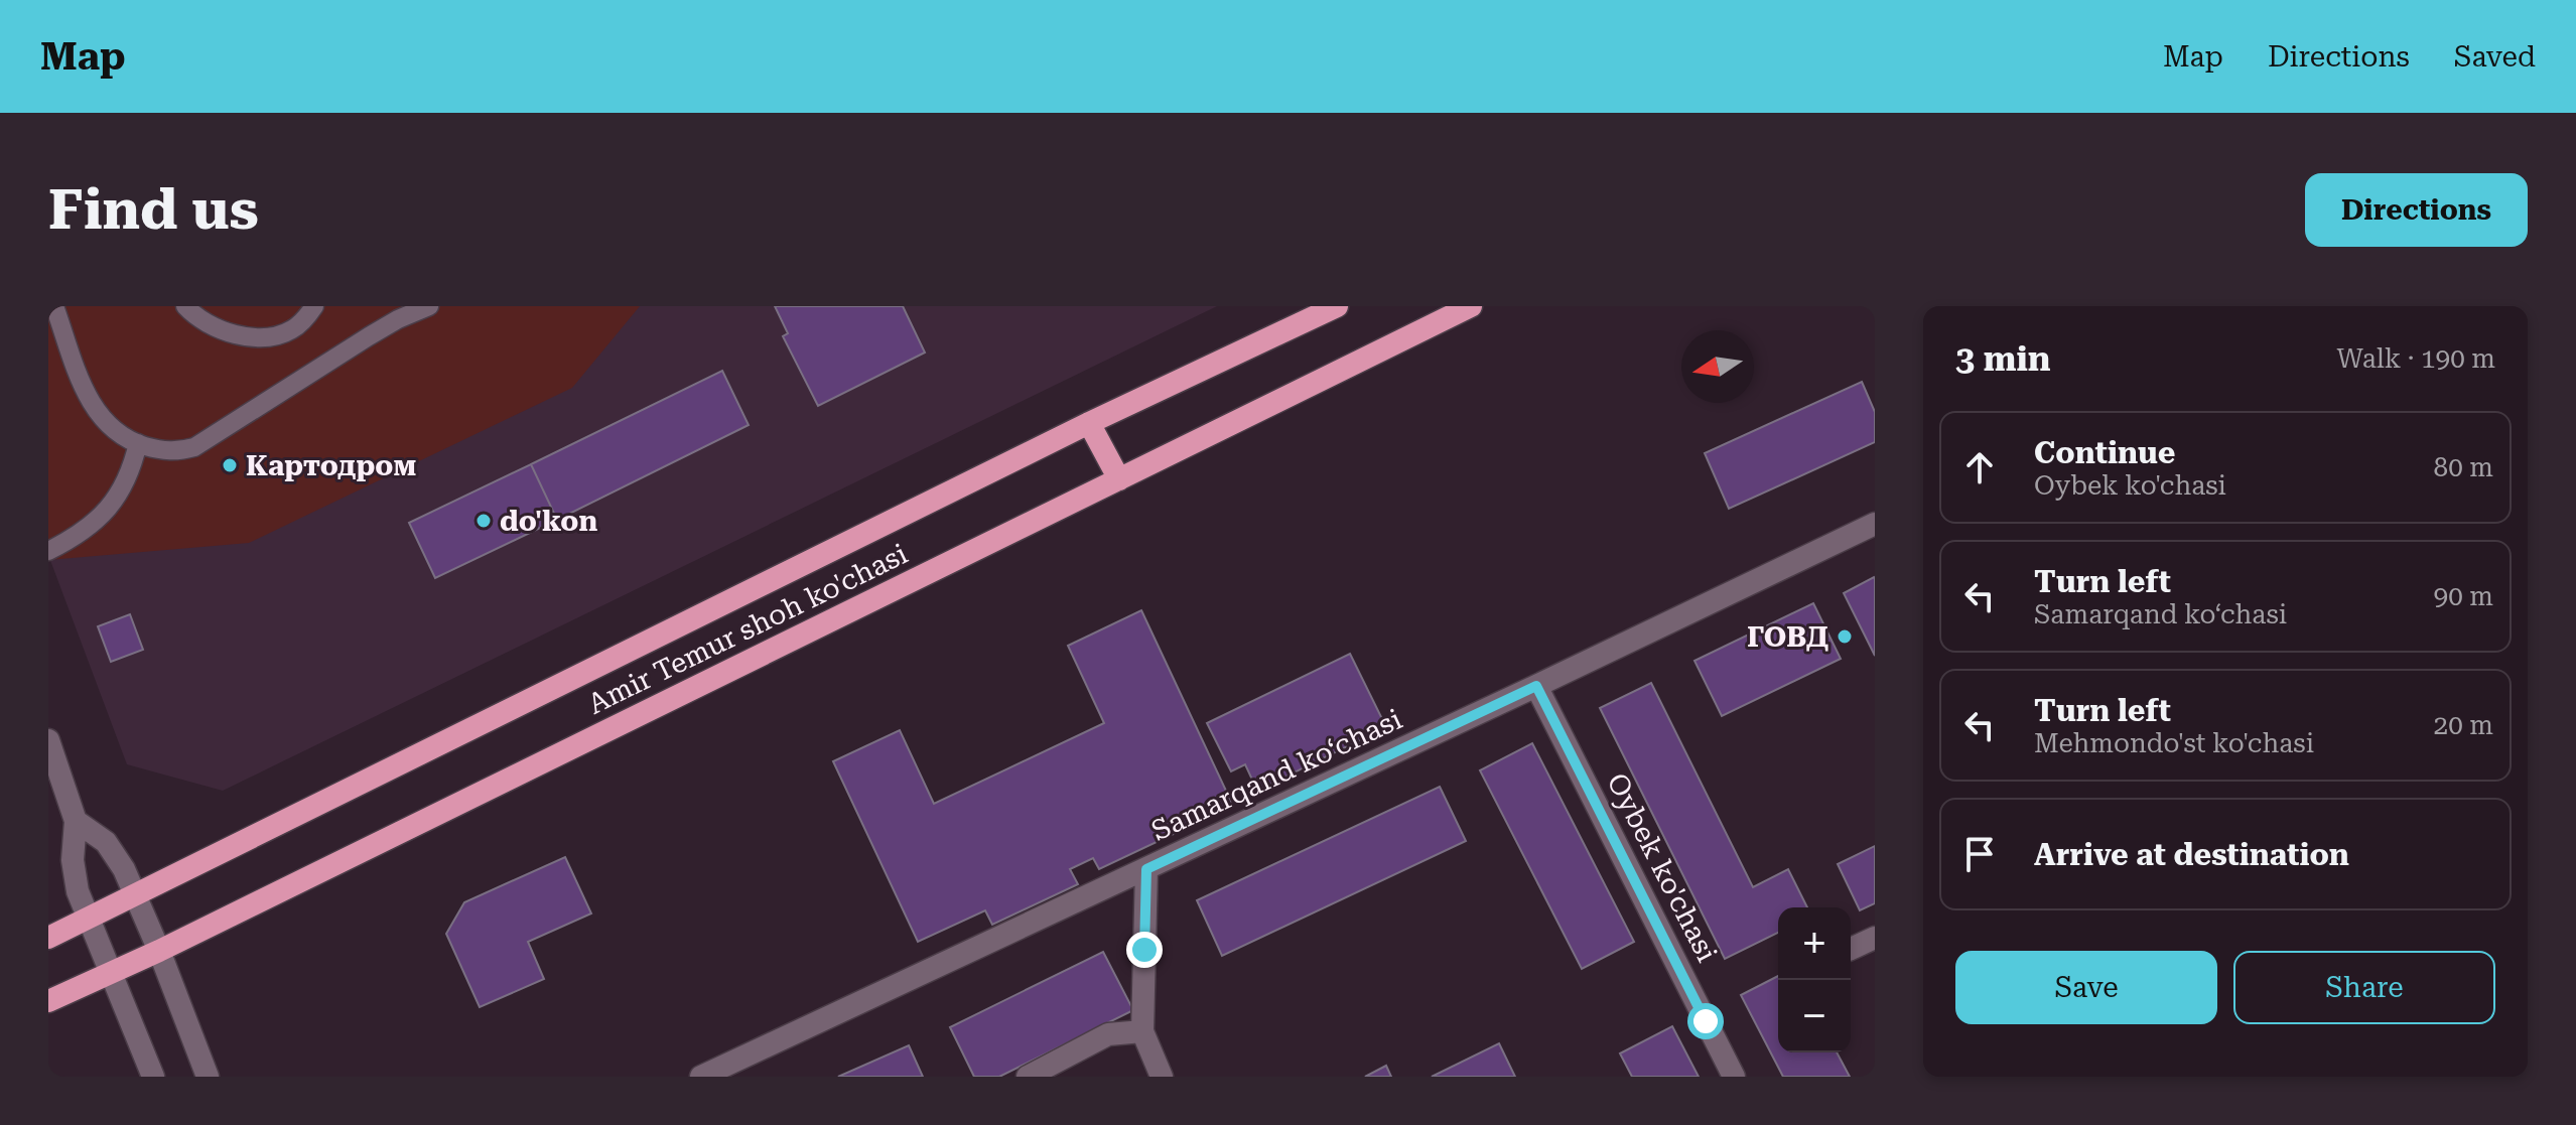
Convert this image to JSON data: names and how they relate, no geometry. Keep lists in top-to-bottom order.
{
  "streets": {
    "highway": ["Amir Temur shoh ko'chasi"],
    "street": ["Samarqand ko‘chasi", "Oybek ko'chasi"]
  },
  "crossings": [
    ["Samarqand ko‘chasi", "Oybek ko'chasi"]
  ],
  "places": ["Картодром", "do'kon", "ГОВД"],
  "north": "left",
  "page": {
    "header": "Map",
    "nav": ["Map", "Directions", "Saved"],
    "buttons": [
      "Directions",
      ["Save", "Share"]
    ],
    "title": "Find us",
    "heading": ["3 min", "Walk · 190 m"],
    "list": [
      ["Continue", "Oybek ko'chasi", "80 m"],
      ["Turn left", "Samarqand ko‘chasi", "90 m"],
      ["Turn left", "Mehmondo'st ko'chasi", "20 m"],
      "Arrive at destination"
    ],
    "map_buttons": ["+", "−"]
  }
}
